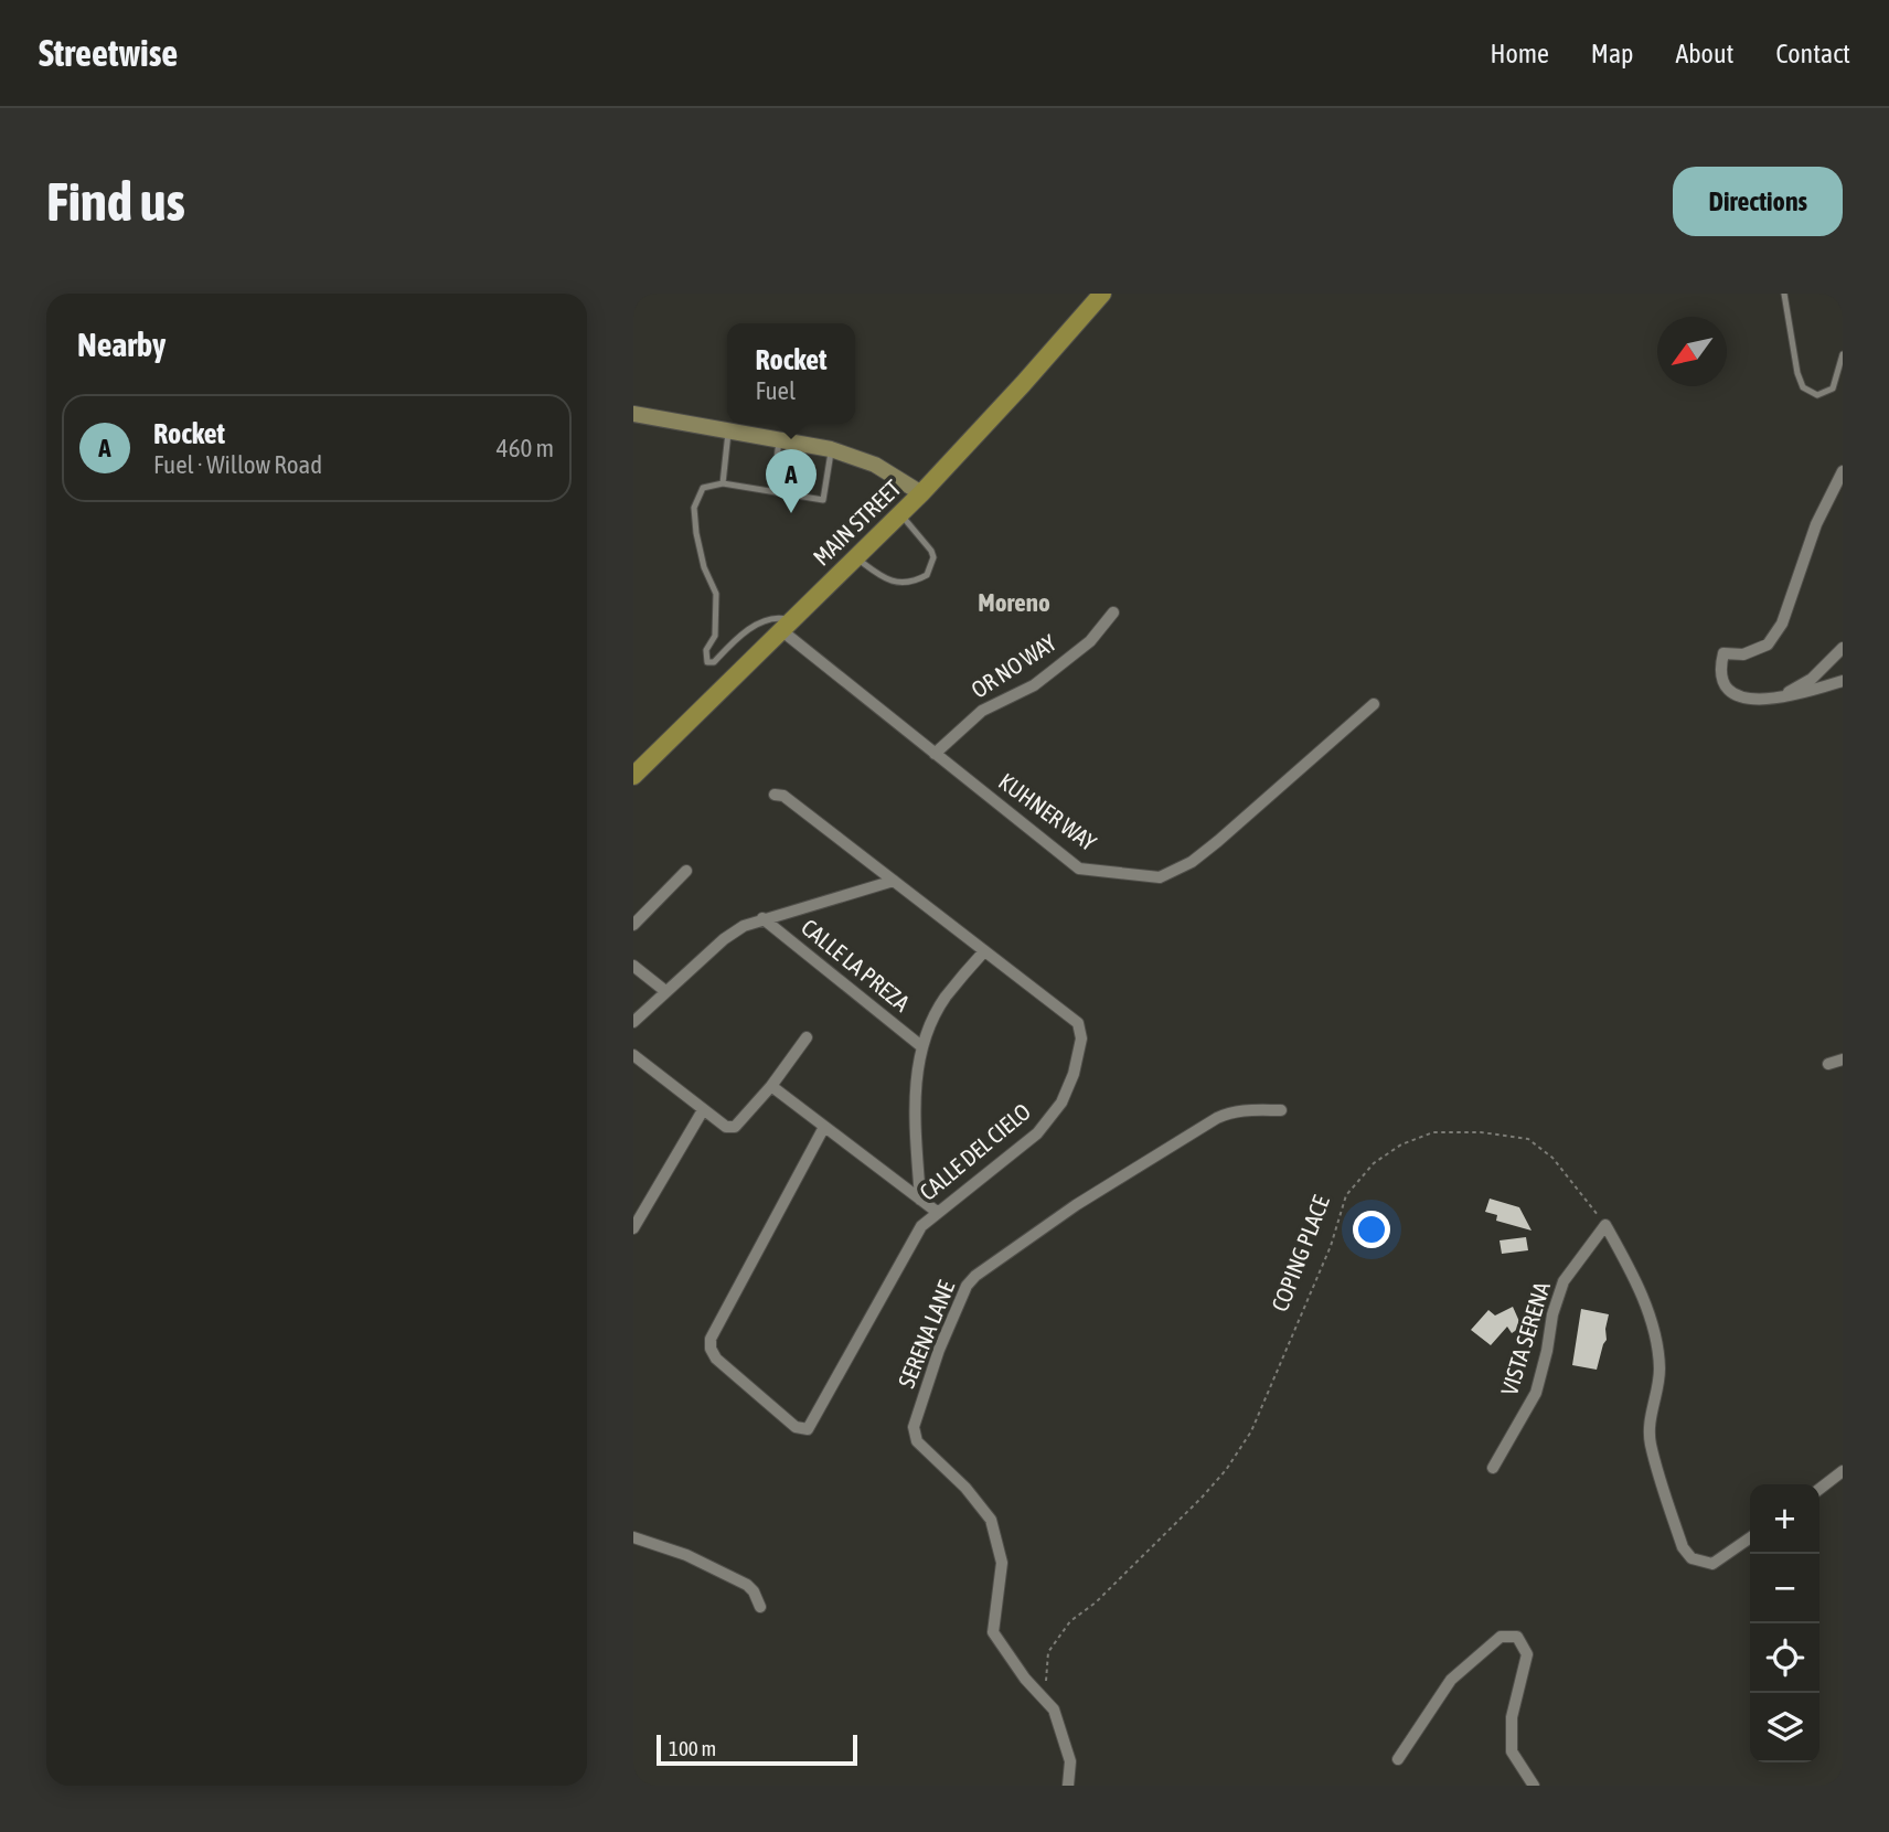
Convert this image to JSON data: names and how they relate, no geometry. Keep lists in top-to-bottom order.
{
  "streets": {
    "main road": ["MAIN STREET"],
    "street": [
      "OR NO WAY",
      "KUHNER WAY",
      "CALLE LA PREZA",
      "CALLE DEL CIELO",
      "SERENA LANE",
      "VISTA SERENA"
    ],
    "path": ["COPING PLACE"]
  },
  "crossings": [
    ["MAIN STREET", "KUHNER WAY"],
    ["OR NO WAY", "KUHNER WAY"],
    ["COPING PLACE", "VISTA SERENA"]
  ],
  "districts": ["Moreno"],
  "scale_bar": "100 m",
  "north": "bottom left",
  "page": {
    "header": "Streetwise",
    "nav": [
      "Home",
      "Map",
      "About",
      "Contact"
    ],
    "buttons": "Directions",
    "title": "Find us",
    "heading": "Nearby",
    "popup": ["Rocket", "Fuel"],
    "list": [
      {
        "mark": "A",
        "name": "Rocket",
        "note": "Fuel · Willow Road",
        "value": "460 m"
      }
    ],
    "pins": "A",
    "map_buttons": ["+", "−"],
    "scale": "100 m"
  }
}
